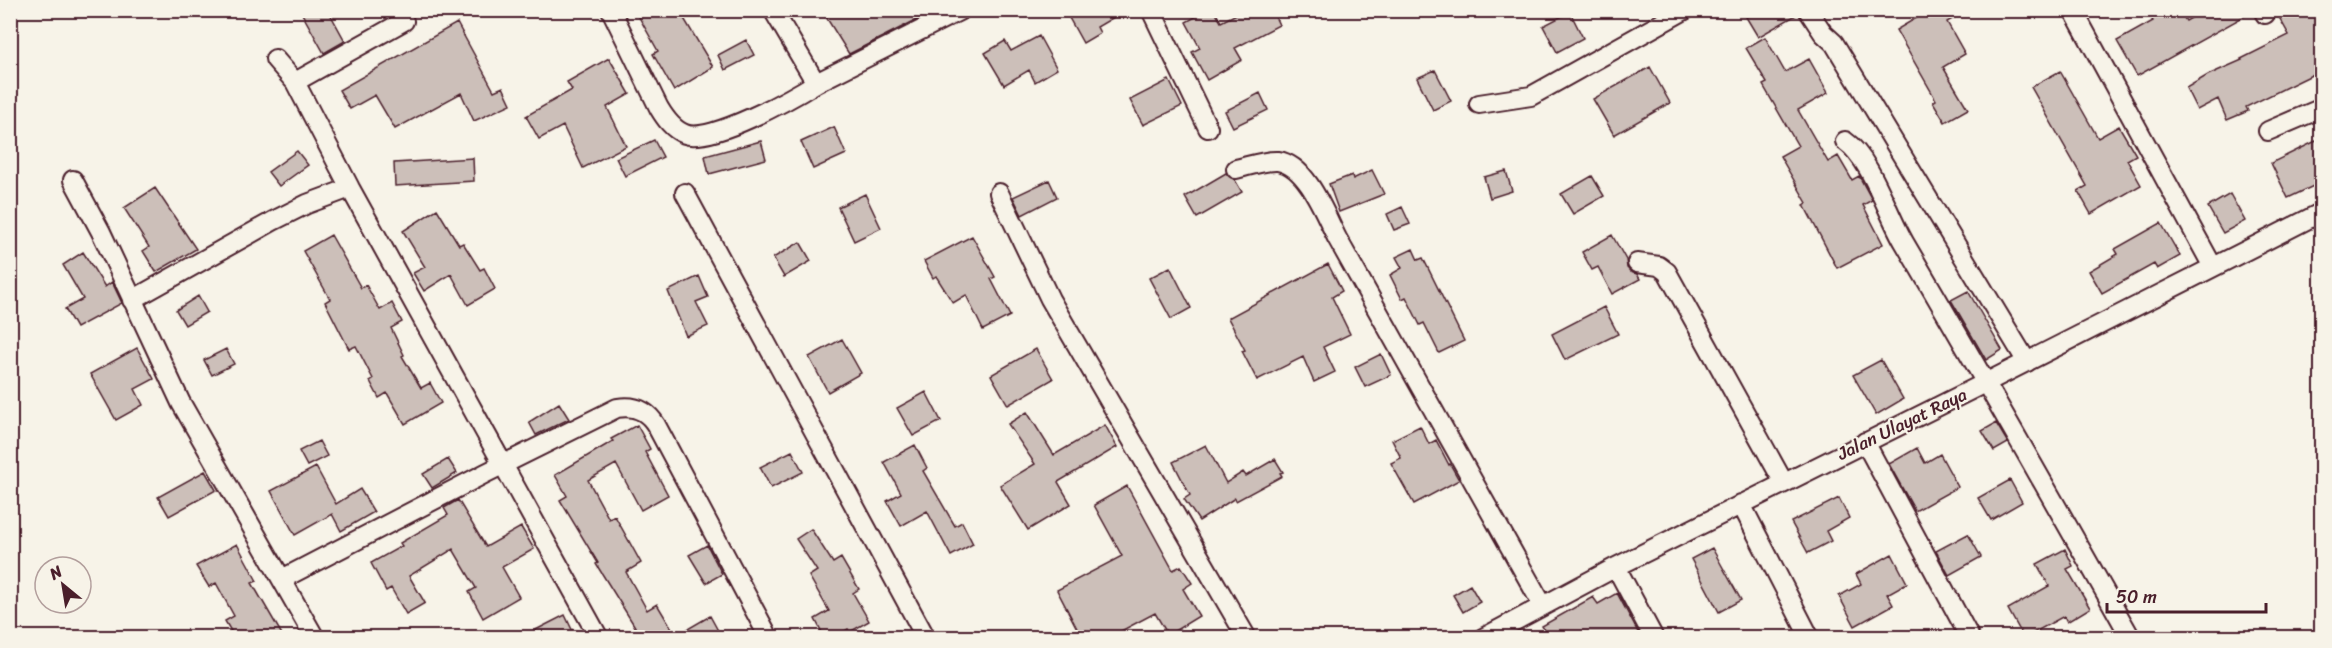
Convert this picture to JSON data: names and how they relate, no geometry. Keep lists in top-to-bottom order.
{
  "streets": {
    "street": ["Jalan Ulayat Raya"]
  },
  "scale_bar": "50 m",
  "north": "top left"
}
